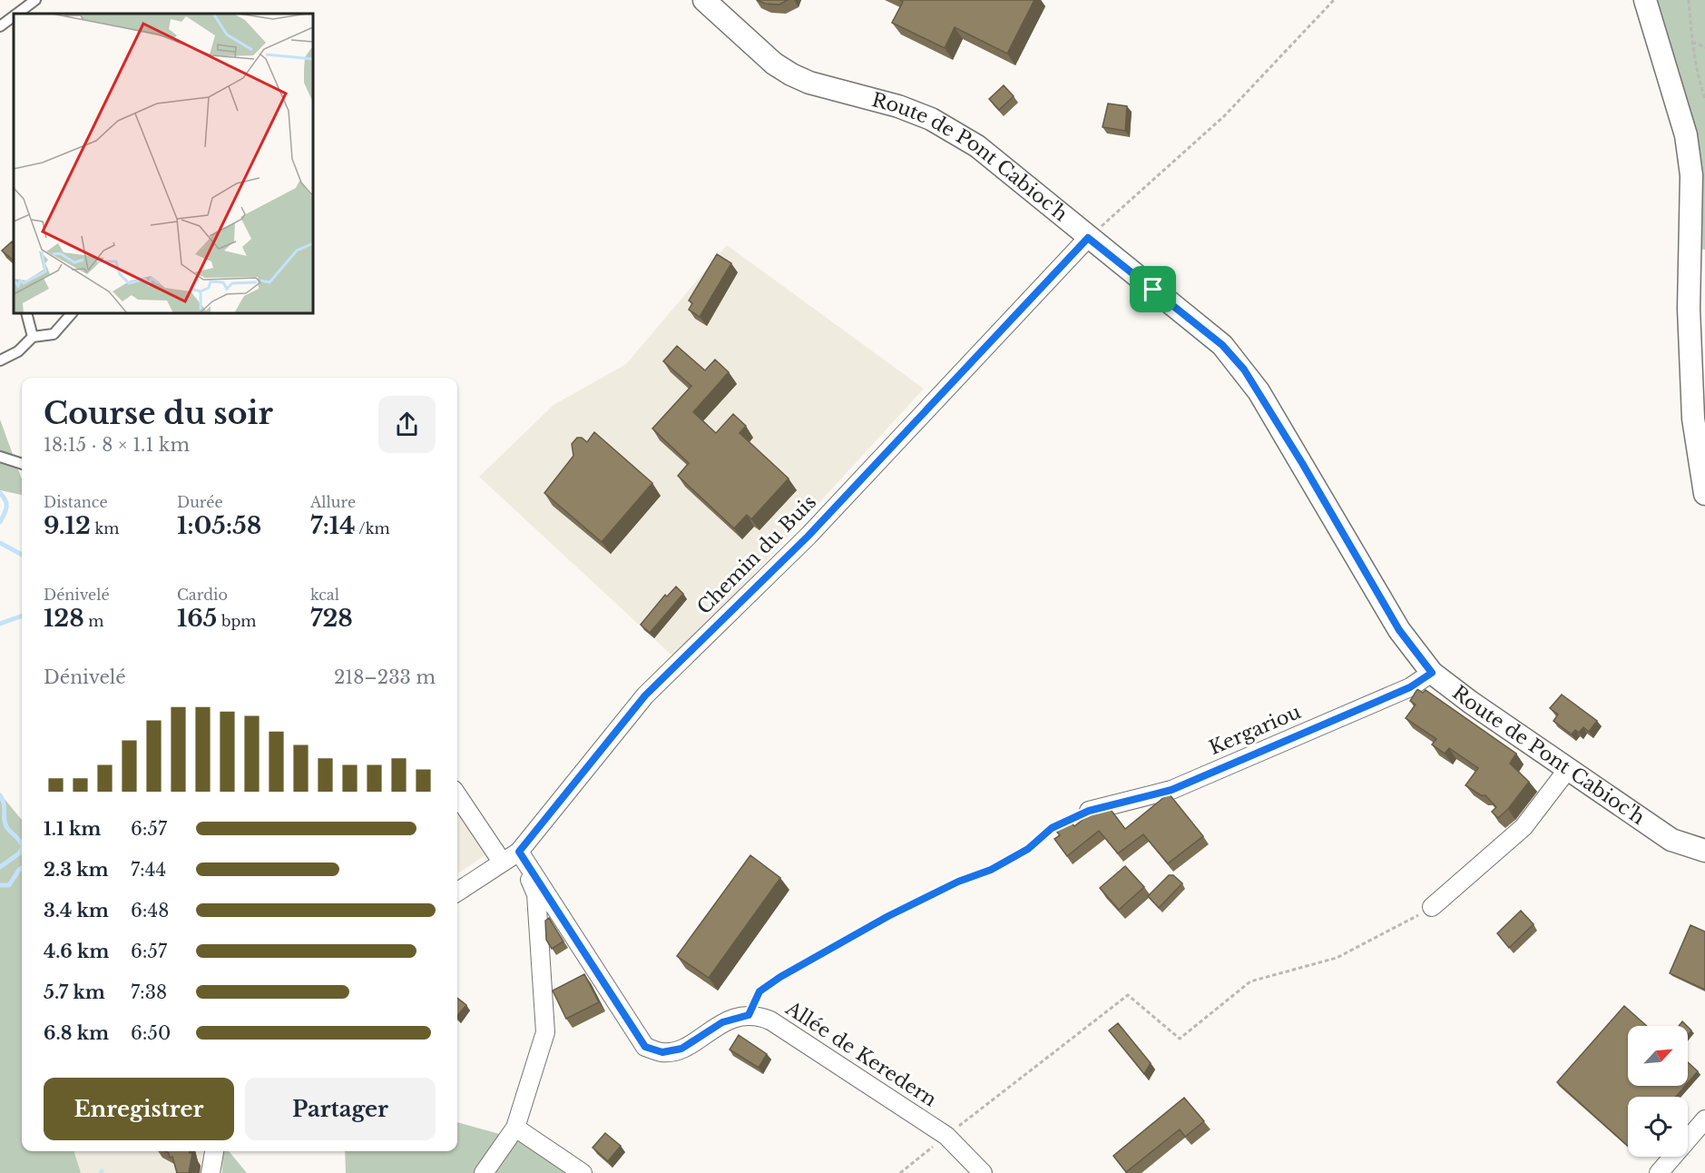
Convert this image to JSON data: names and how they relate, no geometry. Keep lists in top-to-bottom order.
{
  "streets": {
    "street": [
      "Route de Pont Cabioc'h",
      "Chemin du Buis",
      "Kergariou",
      "Allée de Keredern"
    ]
  },
  "crossings": [
    ["Route de Pont Cabioc'h", "Chemin du Buis"],
    ["Route de Pont Cabioc'h", "Kergariou"]
  ],
  "north": "top right",
  "page": {
    "heading": ["Course du soir", "18:15 · 8 × 1.1 km"],
    "stats": [
      ["Distance", "9.12 km"],
      ["Durée", "1:05:58"],
      ["Allure", "7:14 /km"],
      ["Dénivelé", "128 m"],
      ["Cardio", "165 bpm"],
      ["kcal", "728"]
    ],
    "chart": ["Dénivelé", "218–233 m"],
    "list": [
      {
        "name": "1.1 km",
        "note": "6:57"
      },
      {
        "name": "2.3 km",
        "note": "7:44"
      },
      {
        "name": "3.4 km",
        "note": "6:48"
      },
      {
        "name": "4.6 km",
        "note": "6:57"
      },
      {
        "name": "5.7 km",
        "note": "7:38"
      },
      {
        "name": "6.8 km",
        "note": "6:50"
      }
    ],
    "buttons": ["Enregistrer", "Partager"]
  }
}
